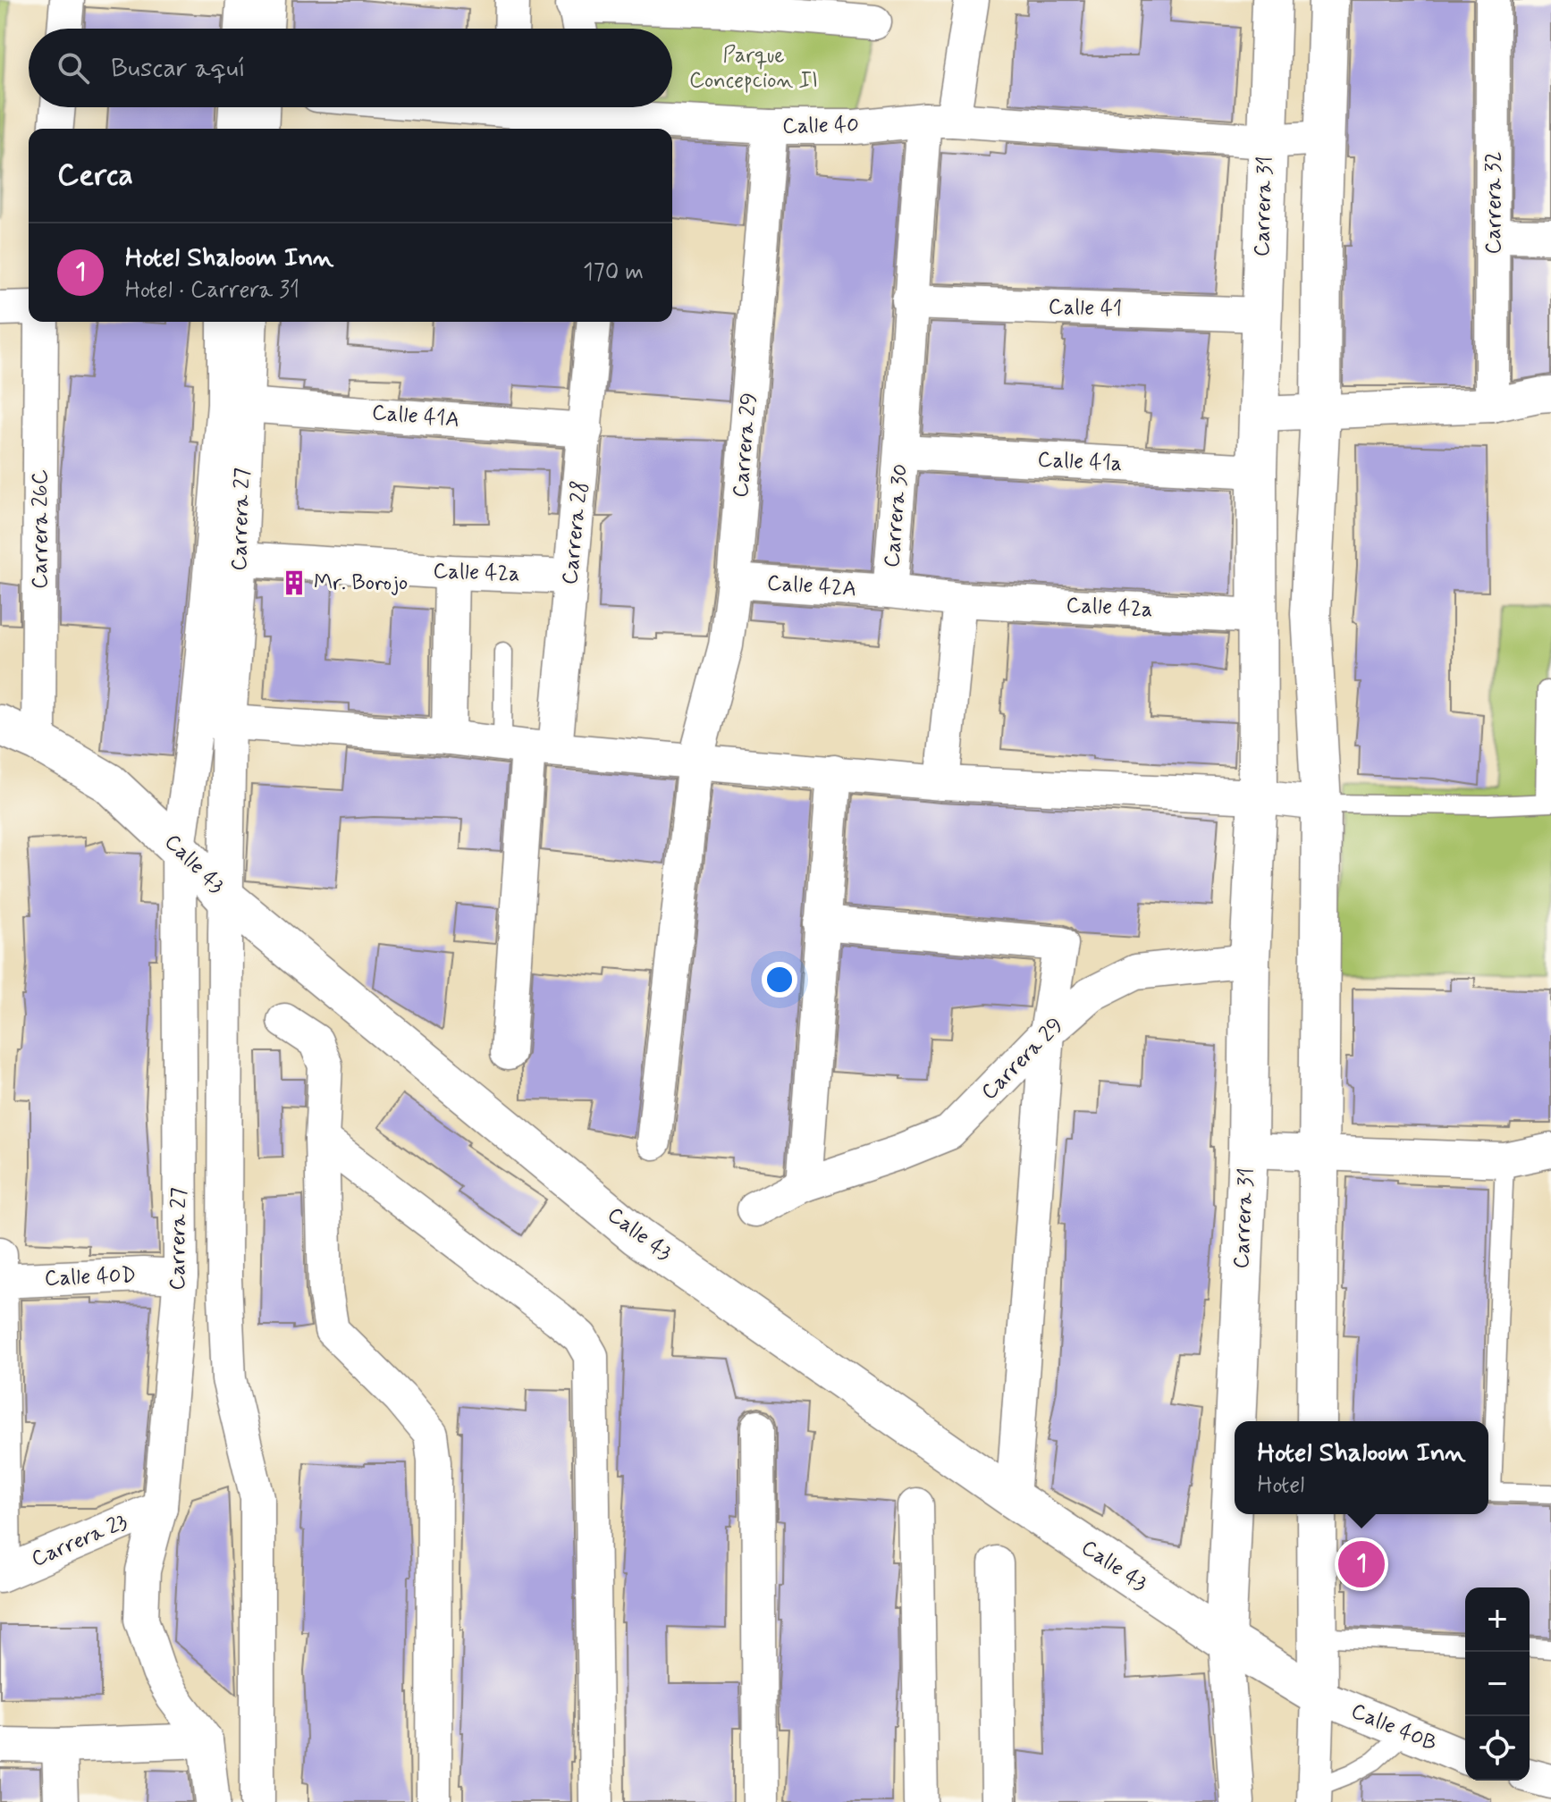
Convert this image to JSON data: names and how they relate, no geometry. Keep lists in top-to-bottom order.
{
  "streets": {
    "street": [
      "Calle 40",
      "Carrera 32",
      "Carrera 31",
      "Calle 41",
      "Calle 41A",
      "Carrera 29",
      "Calle 41a",
      "Carrera 30",
      "Carrera 27",
      "Carrera 26C",
      "Carrera 28",
      "Calle 42a",
      "Calle 42A",
      "Calle 43",
      "Calle 40D",
      "Carrera 23",
      "Calle 40B"
    ]
  },
  "crossings": [
    ["Calle 40", "Carrera 31"],
    ["Calle 40", "Carrera 29"],
    ["Calle 40", "Carrera 30"],
    ["Carrera 31", "Calle 41"],
    ["Carrera 31", "Carrera 29"],
    ["Carrera 31", "Calle 41a"],
    ["Carrera 31", "Calle 42a"],
    ["Carrera 31", "Calle 43"],
    ["Calle 41", "Carrera 30"],
    ["Calle 41A", "Carrera 27"],
    ["Calle 41A", "Carrera 28"],
    ["Carrera 29", "Calle 42A"],
    ["Calle 41a", "Carrera 30"],
    ["Carrera 30", "Calle 42a"],
    ["Carrera 30", "Calle 42A"],
    ["Carrera 27", "Calle 42a"],
    ["Carrera 27", "Calle 43"],
    ["Carrera 27", "Calle 40D"],
    ["Carrera 27", "Carrera 23"],
    ["Carrera 26C", "Calle 43"],
    ["Carrera 28", "Calle 42a"],
    ["Calle 43", "Calle 40B"]
  ],
  "parks": ["Parque Concepcion II"],
  "places": {
    "building": ["Mr. Borojo"]
  },
  "page": {
    "search": "Buscar aquí",
    "heading": "Cerca",
    "list": [
      {
        "mark": "1",
        "name": "Hotel Shaloom Inn",
        "note": "Hotel · Carrera 31",
        "value": "170 m"
      }
    ],
    "popup": ["Hotel Shaloom Inn", "Hotel"],
    "pins": "1",
    "map_buttons": ["+", "−"]
  }
}
